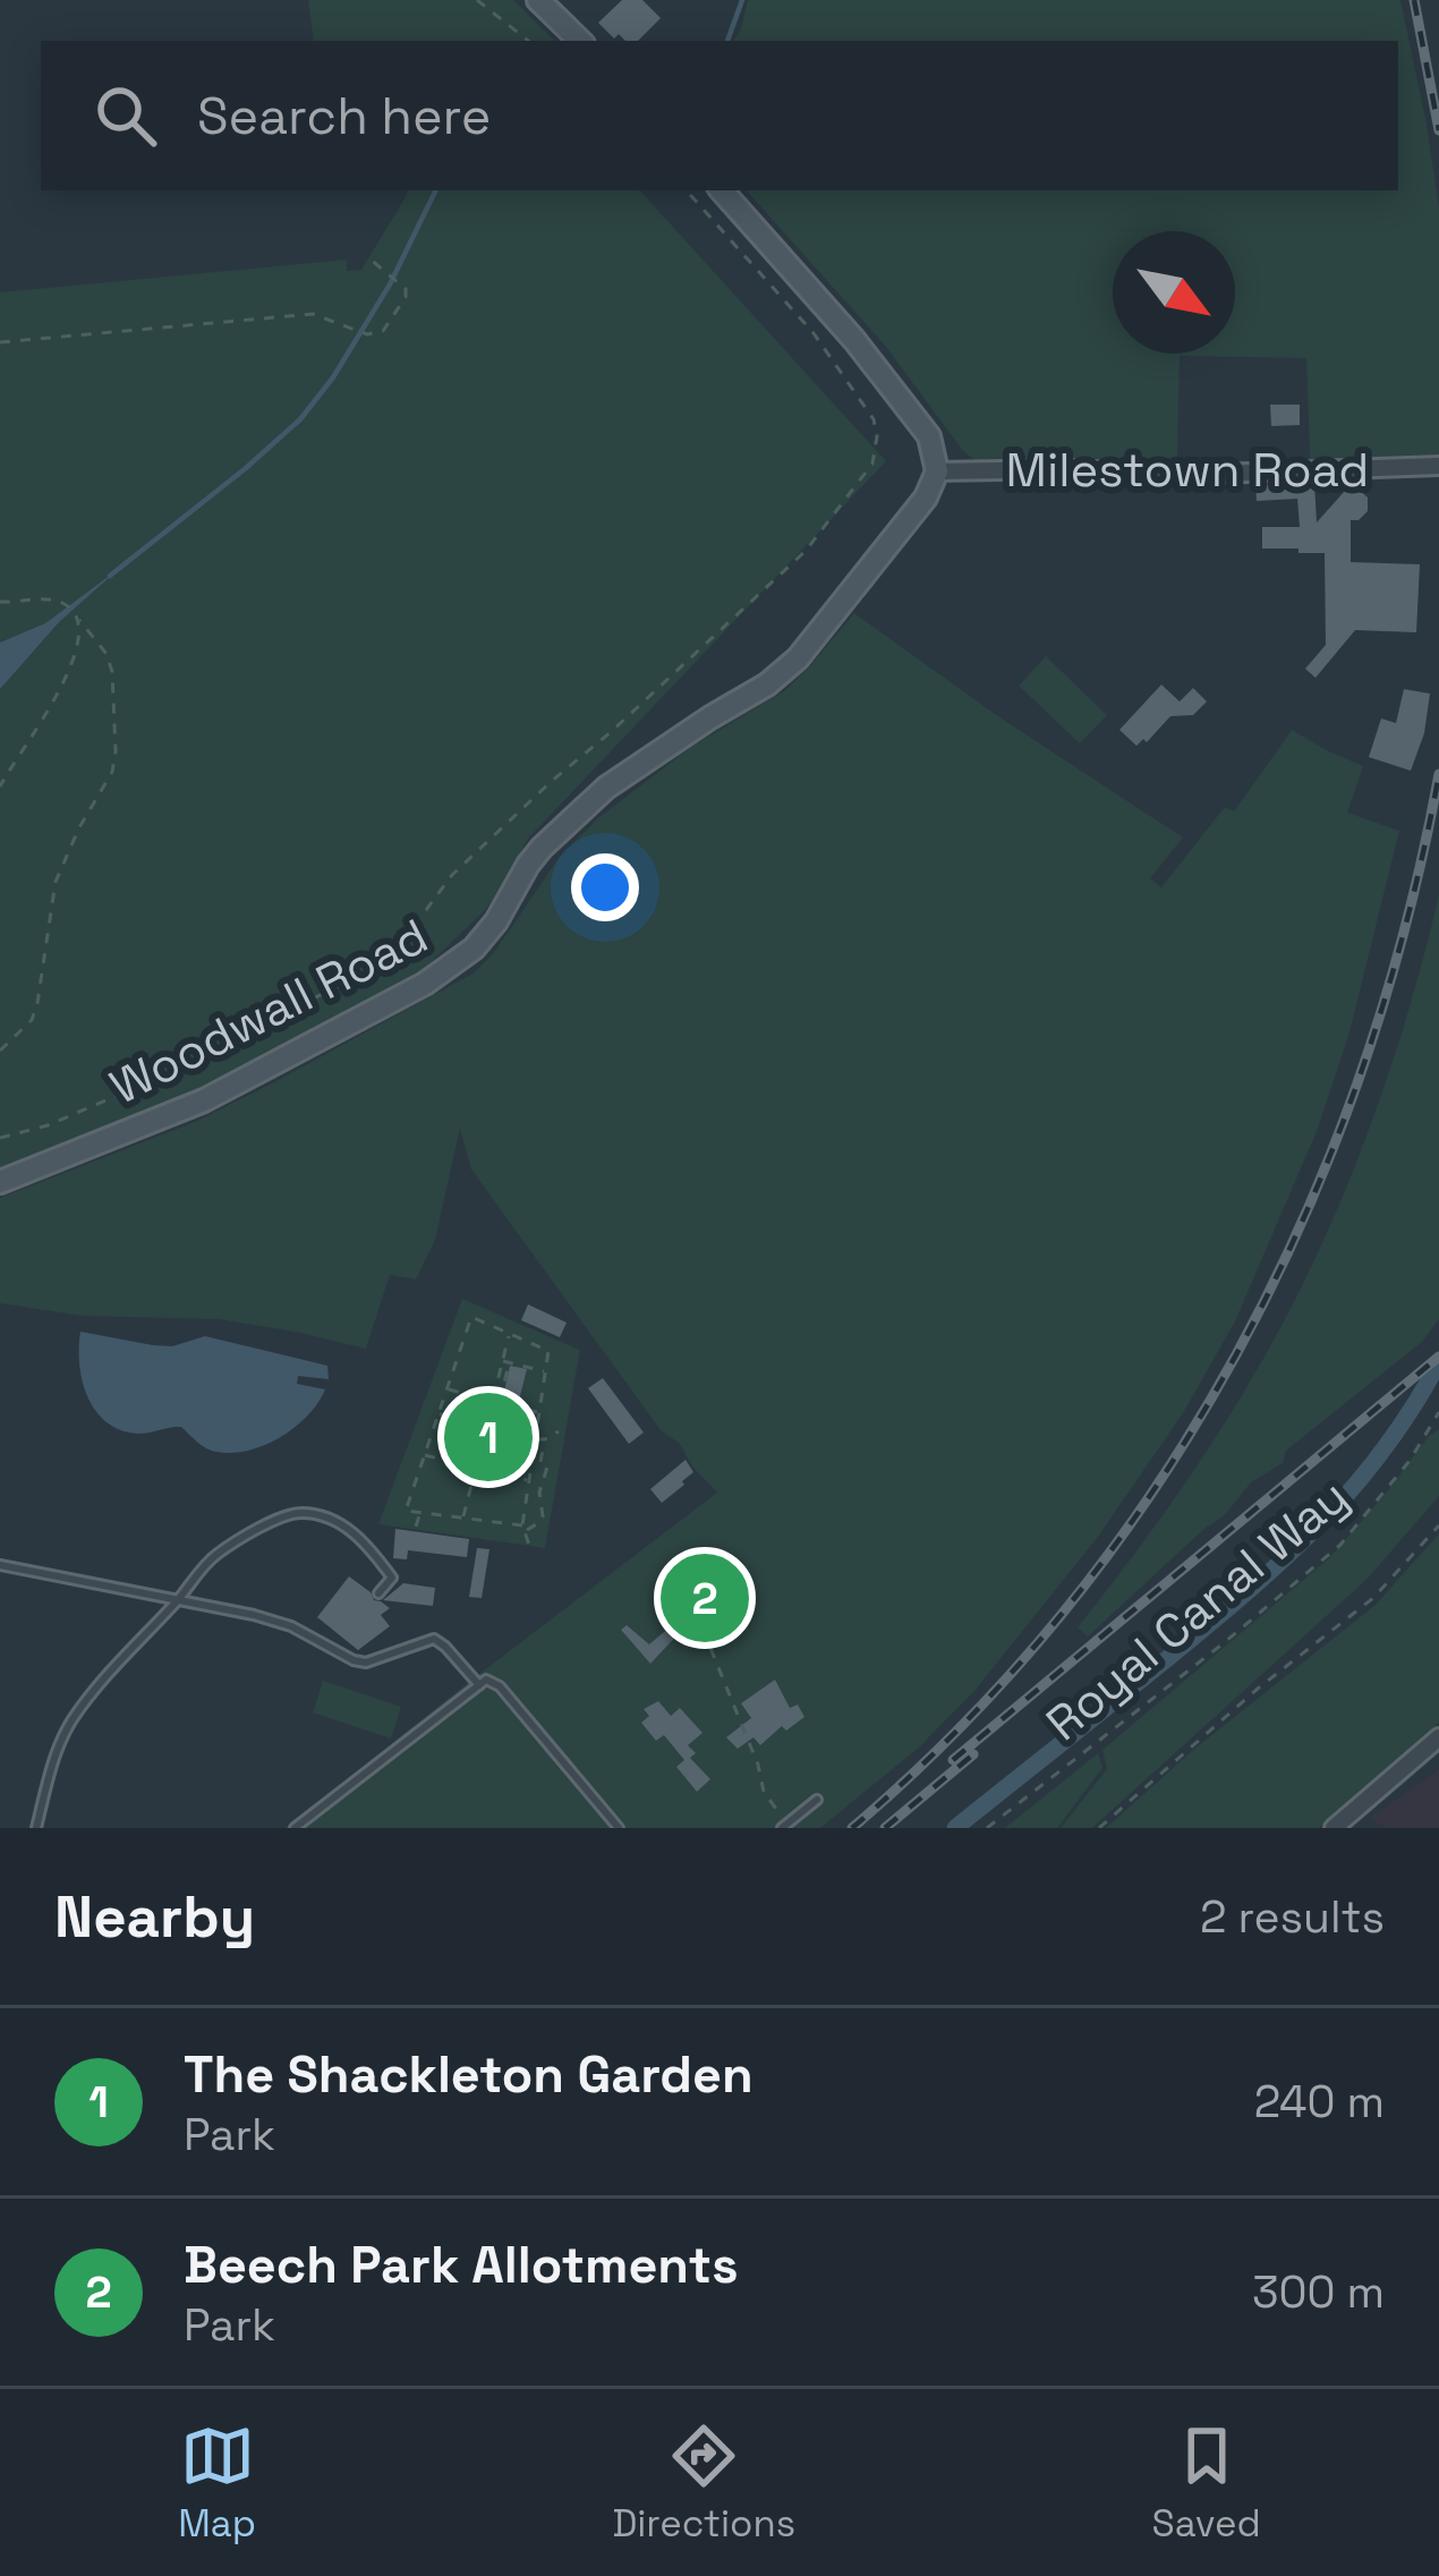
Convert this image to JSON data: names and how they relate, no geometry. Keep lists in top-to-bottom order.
{
  "streets": {
    "main road": ["Woodwall Road"],
    "street": ["Milestown Road"],
    "path": ["Royal Canal Way"]
  },
  "crossings": [
    ["Milestown Road", "Woodwall Road"]
  ],
  "north": "bottom right",
  "page": {
    "search": "Search here",
    "pins": ["1", "2"],
    "heading": ["Nearby", "2 results"],
    "list": [
      {
        "mark": "1",
        "name": "The Shackleton Garden",
        "note": "Park",
        "value": "240 m"
      },
      {
        "mark": "2",
        "name": "Beech Park Allotments",
        "note": "Park",
        "value": "300 m"
      }
    ],
    "nav": ["Map", "Directions", "Saved"]
  }
}
